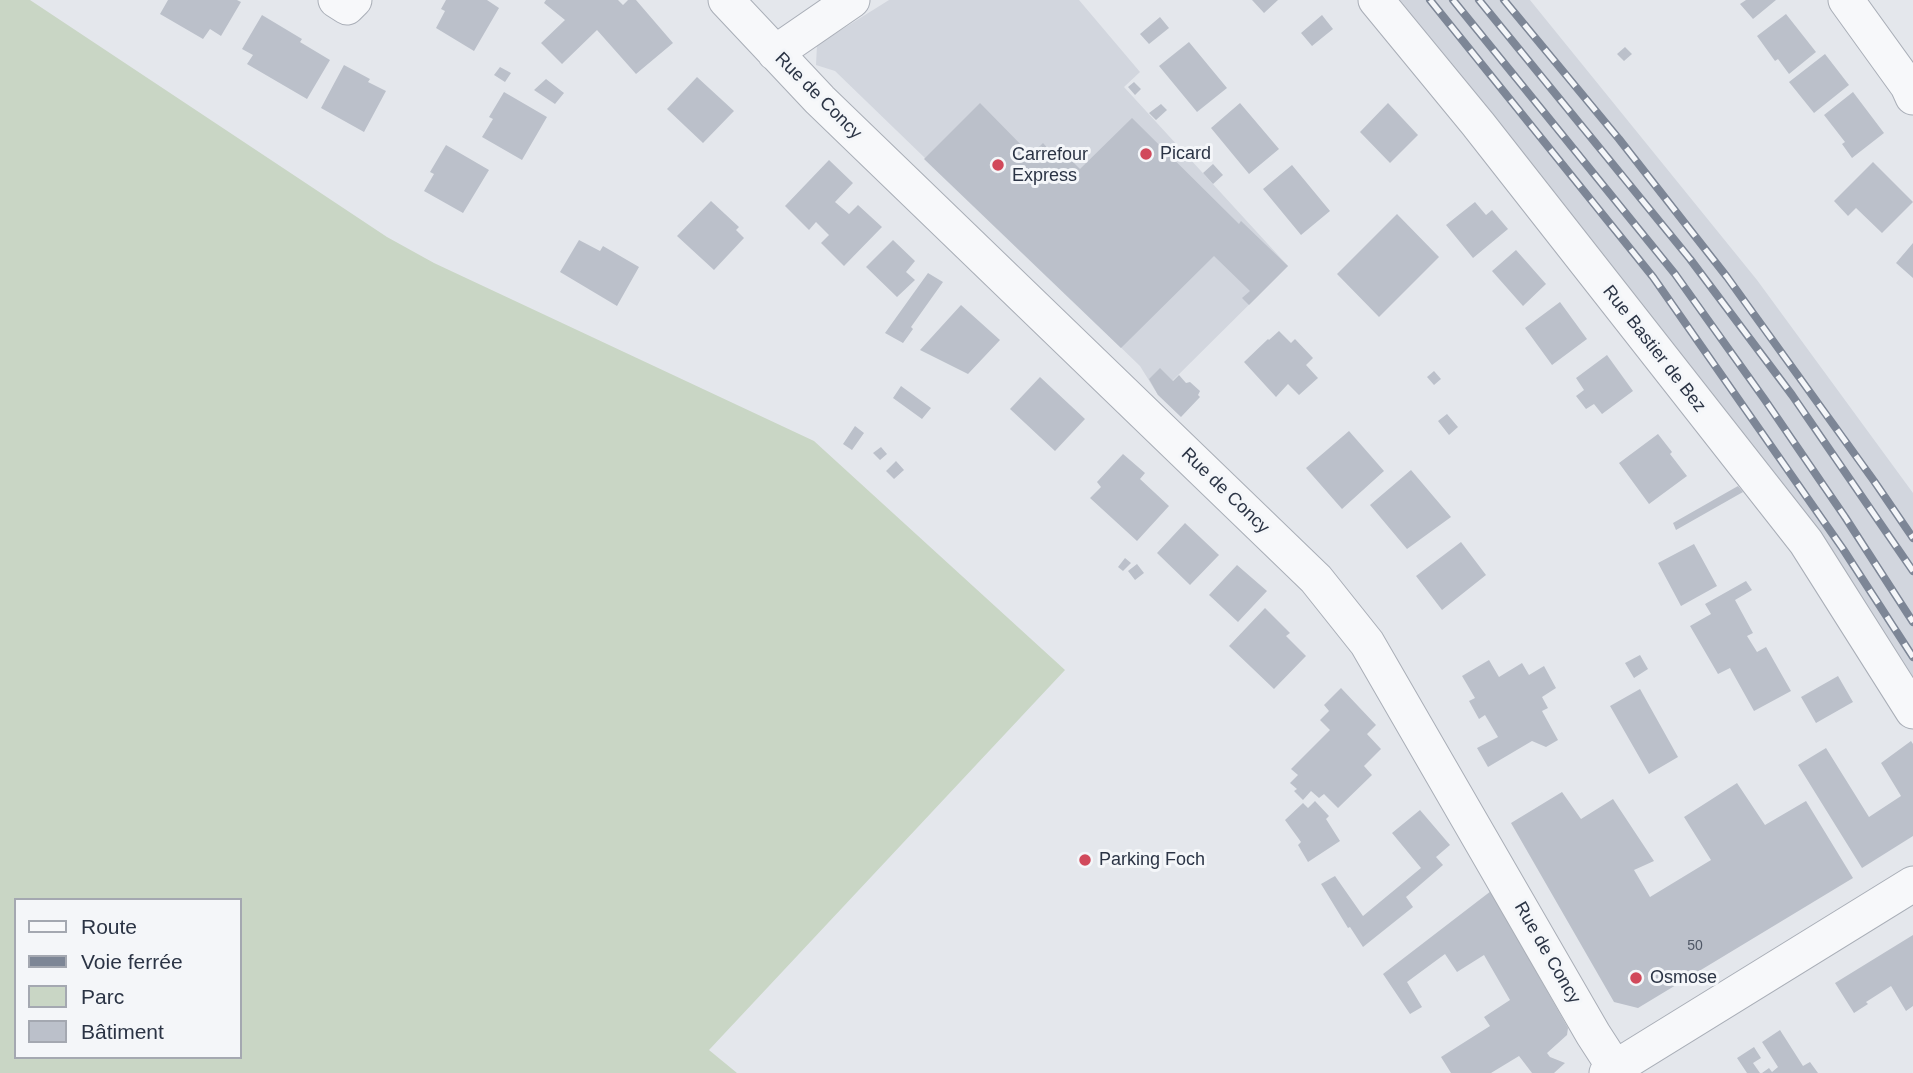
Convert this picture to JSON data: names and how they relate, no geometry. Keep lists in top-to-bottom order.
{
  "streets": {
    "street": ["Rue de Concy", "Rue Bastier de Bez"]
  },
  "places": [
    "Picard",
    "Carrefour Express",
    "Parking Foch",
    "Osmose"
  ],
  "house_numbers": ["50"],
  "legend": [
    "Route",
    "Voie ferrée",
    "Parc",
    "Bâtiment"
  ]
}
